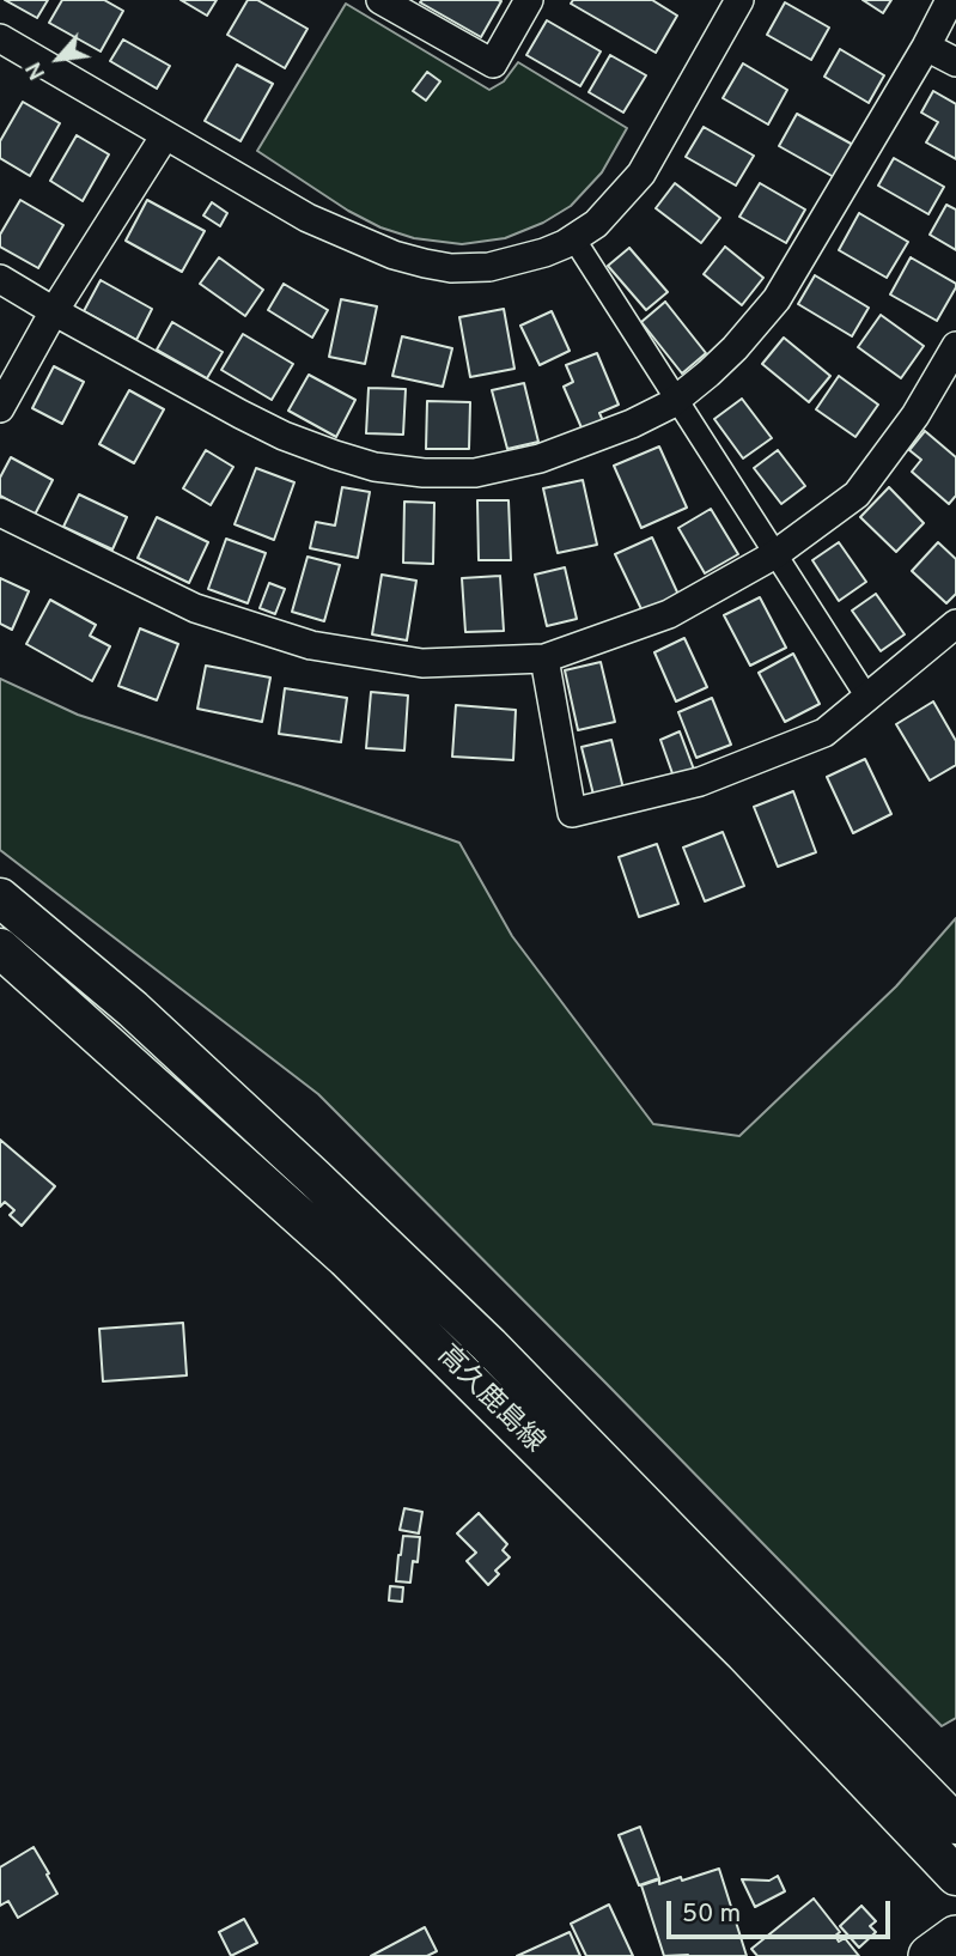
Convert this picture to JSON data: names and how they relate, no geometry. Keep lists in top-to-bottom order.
{
  "streets": {
    "main road": ["高久鹿島線"]
  },
  "scale_bar": "50 m",
  "north": "bottom left"
}
